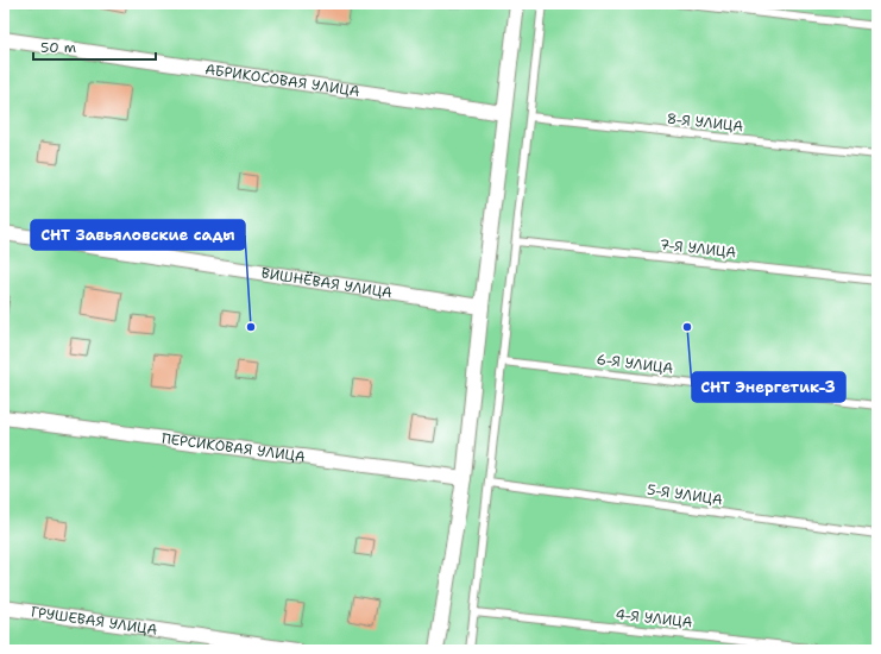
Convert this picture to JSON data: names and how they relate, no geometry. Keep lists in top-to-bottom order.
{
  "streets": {
    "street": [
      "АБРИКОСОВАЯ УЛИЦА",
      "ВИШНЁВАЯ УЛИЦА",
      "ПЕРСИКОВАЯ УЛИЦА",
      "ГРУШЕВАЯ УЛИЦА"
    ],
    "lane": [
      "8-Я УЛИЦА",
      "7-Я УЛИЦА",
      "6-Я УЛИЦА",
      "5-Я УЛИЦА",
      "4-Я УЛИЦА"
    ]
  },
  "places": ["СНТ Завьяловские сады", "СНТ Энергетик-3"],
  "scale_bar": "50 m"
}
